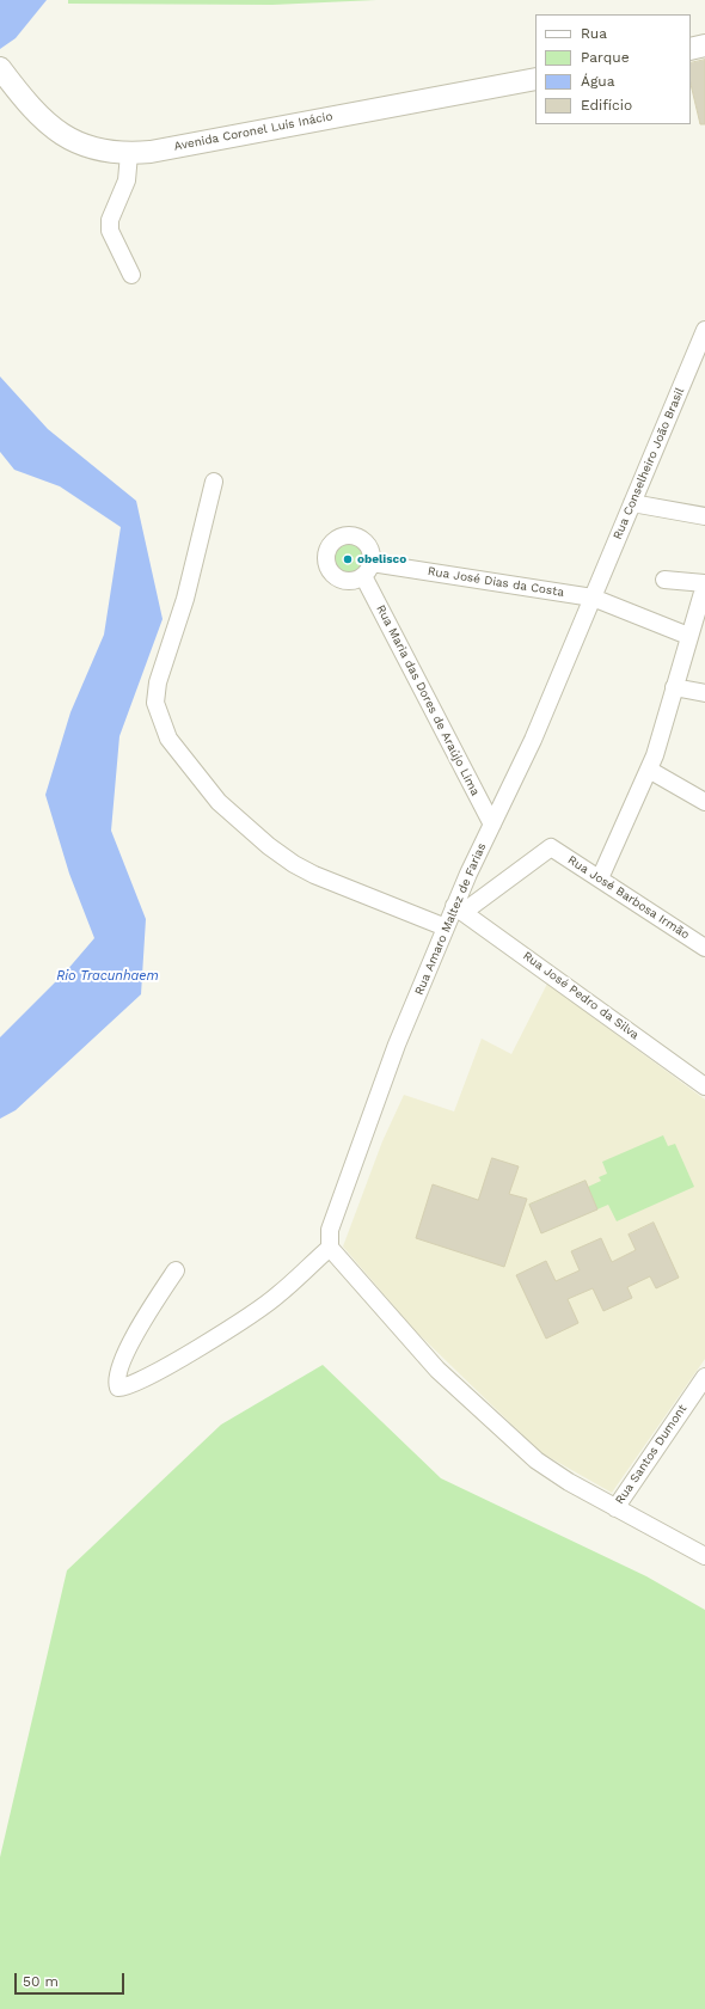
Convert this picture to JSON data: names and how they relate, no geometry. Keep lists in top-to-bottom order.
{
  "streets": {
    "street": [
      "Avenida Coronel Luís Inácio",
      "Rua Conselheiro João Brasil",
      "Rua José Dias da Costa",
      "Rua Maria das Dores de Araújo Lima",
      "Rua José Barbosa Irmão",
      "Rua Amaro Maltez de Farias",
      "Rua José Pedro da Silva",
      "Rua Santos Dumont"
    ]
  },
  "crossings": [
    ["Rua Conselheiro João Brasil", "Rua José Dias da Costa"],
    ["Rua Conselheiro João Brasil", "Rua Amaro Maltez de Farias"],
    ["Rua José Dias da Costa", "Rua Maria das Dores de Araújo Lima"],
    ["Rua José Dias da Costa", "Rua Amaro Maltez de Farias"],
    ["Rua Maria das Dores de Araújo Lima", "Rua Amaro Maltez de Farias"],
    ["Rua José Barbosa Irmão", "Rua Amaro Maltez de Farias"],
    ["Rua José Barbosa Irmão", "Rua José Pedro da Silva"],
    ["Rua Amaro Maltez de Farias", "Rua José Pedro da Silva"]
  ],
  "water": ["Rio Tracunhaem"],
  "places": ["obelisco"],
  "legend": [
    "Rua",
    "Parque",
    "Água",
    "Edifício"
  ],
  "scale_bar": "50 m"
}
